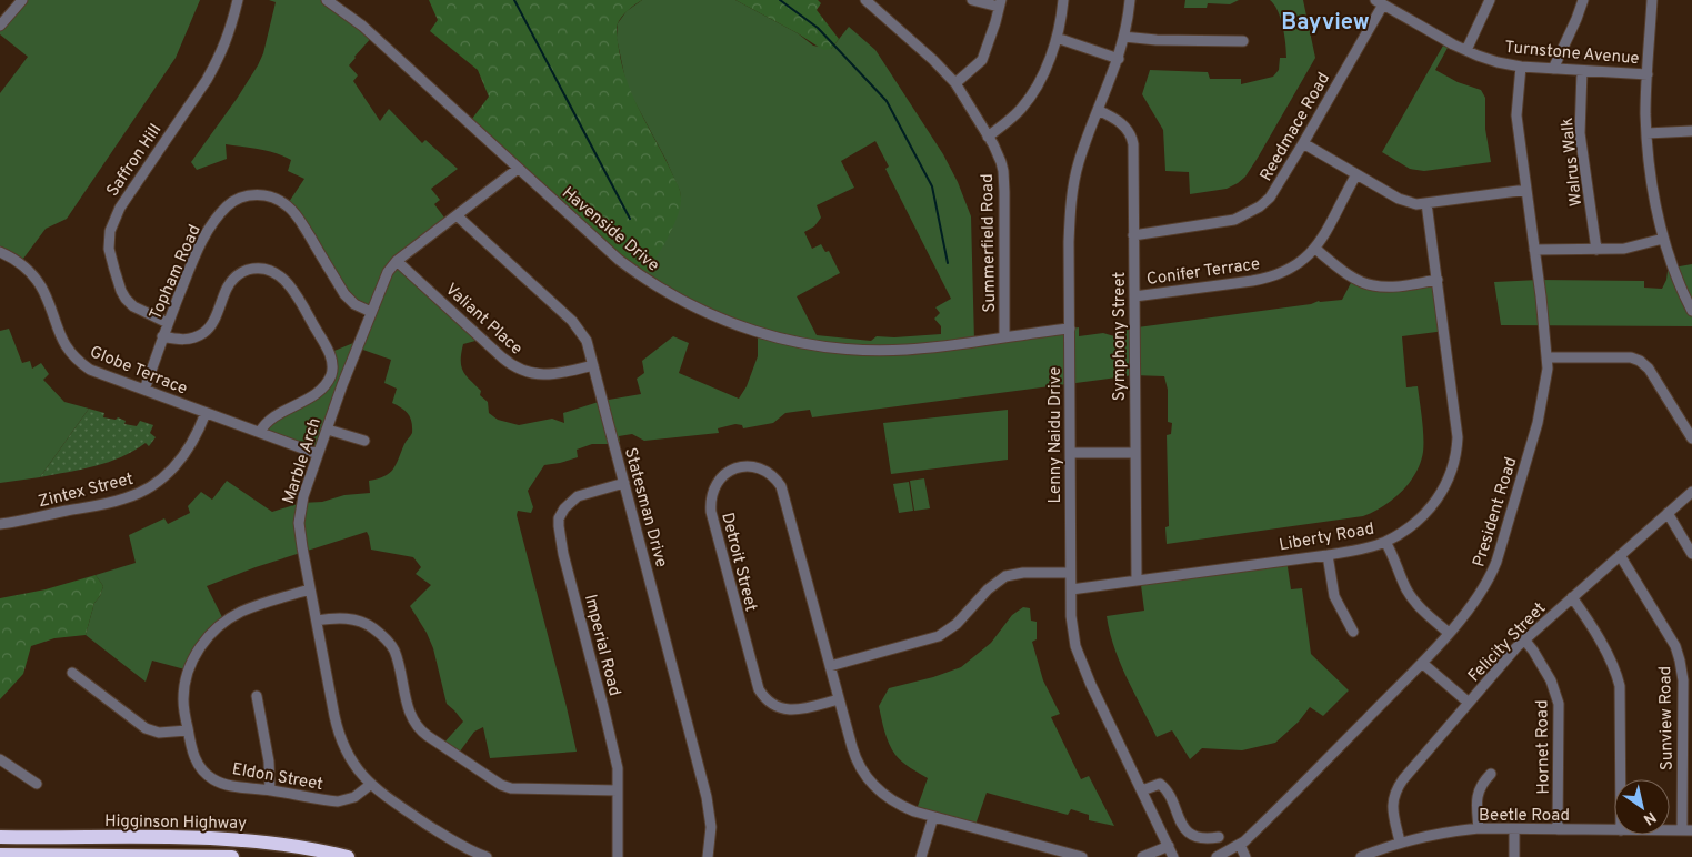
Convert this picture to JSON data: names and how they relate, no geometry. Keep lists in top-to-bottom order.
{
  "streets": {
    "highway": ["Higginson Highway"],
    "street": [
      "Turnstone Avenue",
      "Reedmace Road",
      "Saffron Hill",
      "Walrus Walk",
      "Havenside Drive",
      "Summerfield Road",
      "Conifer Terrace",
      "Topham Road",
      "Valiant Place",
      "Symphony Street",
      "Globe Terrace",
      "Lenny Naidu Drive",
      "Marble Arch",
      "Zintex Street",
      "Statesman Drive",
      "President Road",
      "Liberty Road",
      "Detroit Street",
      "Felicity Street",
      "Imperial Road",
      "Sunview Road",
      "Hornet Road",
      "Eldon Street",
      "Beetle Road"
    ]
  },
  "crossings": [
    ["Turnstone Avenue", "Reedmace Road"],
    ["Turnstone Avenue", "Walrus Walk"],
    ["Turnstone Avenue", "President Road"],
    ["Reedmace Road", "Symphony Street"],
    ["Saffron Hill", "Topham Road"],
    ["Havenside Drive", "Summerfield Road"],
    ["Havenside Drive", "Lenny Naidu Drive"],
    ["Havenside Drive", "Marble Arch"],
    ["Conifer Terrace", "Symphony Street"],
    ["Topham Road", "Globe Terrace"],
    ["Topham Road", "Marble Arch"],
    ["Valiant Place", "Marble Arch"],
    ["Valiant Place", "Statesman Drive"],
    ["Symphony Street", "Lenny Naidu Drive"],
    ["Symphony Street", "Liberty Road"],
    ["Globe Terrace", "Marble Arch"],
    ["Globe Terrace", "Zintex Street"],
    ["Lenny Naidu Drive", "Liberty Road"],
    ["Marble Arch", "Statesman Drive"],
    ["Marble Arch", "Eldon Street"],
    ["Statesman Drive", "Imperial Road"],
    ["Felicity Street", "Sunview Road"],
    ["Felicity Street", "Hornet Road"],
    ["Felicity Street", "Beetle Road"],
    ["Sunview Road", "Beetle Road"],
    ["Hornet Road", "Beetle Road"]
  ],
  "districts": ["Bayview"],
  "north": "bottom right"
}
